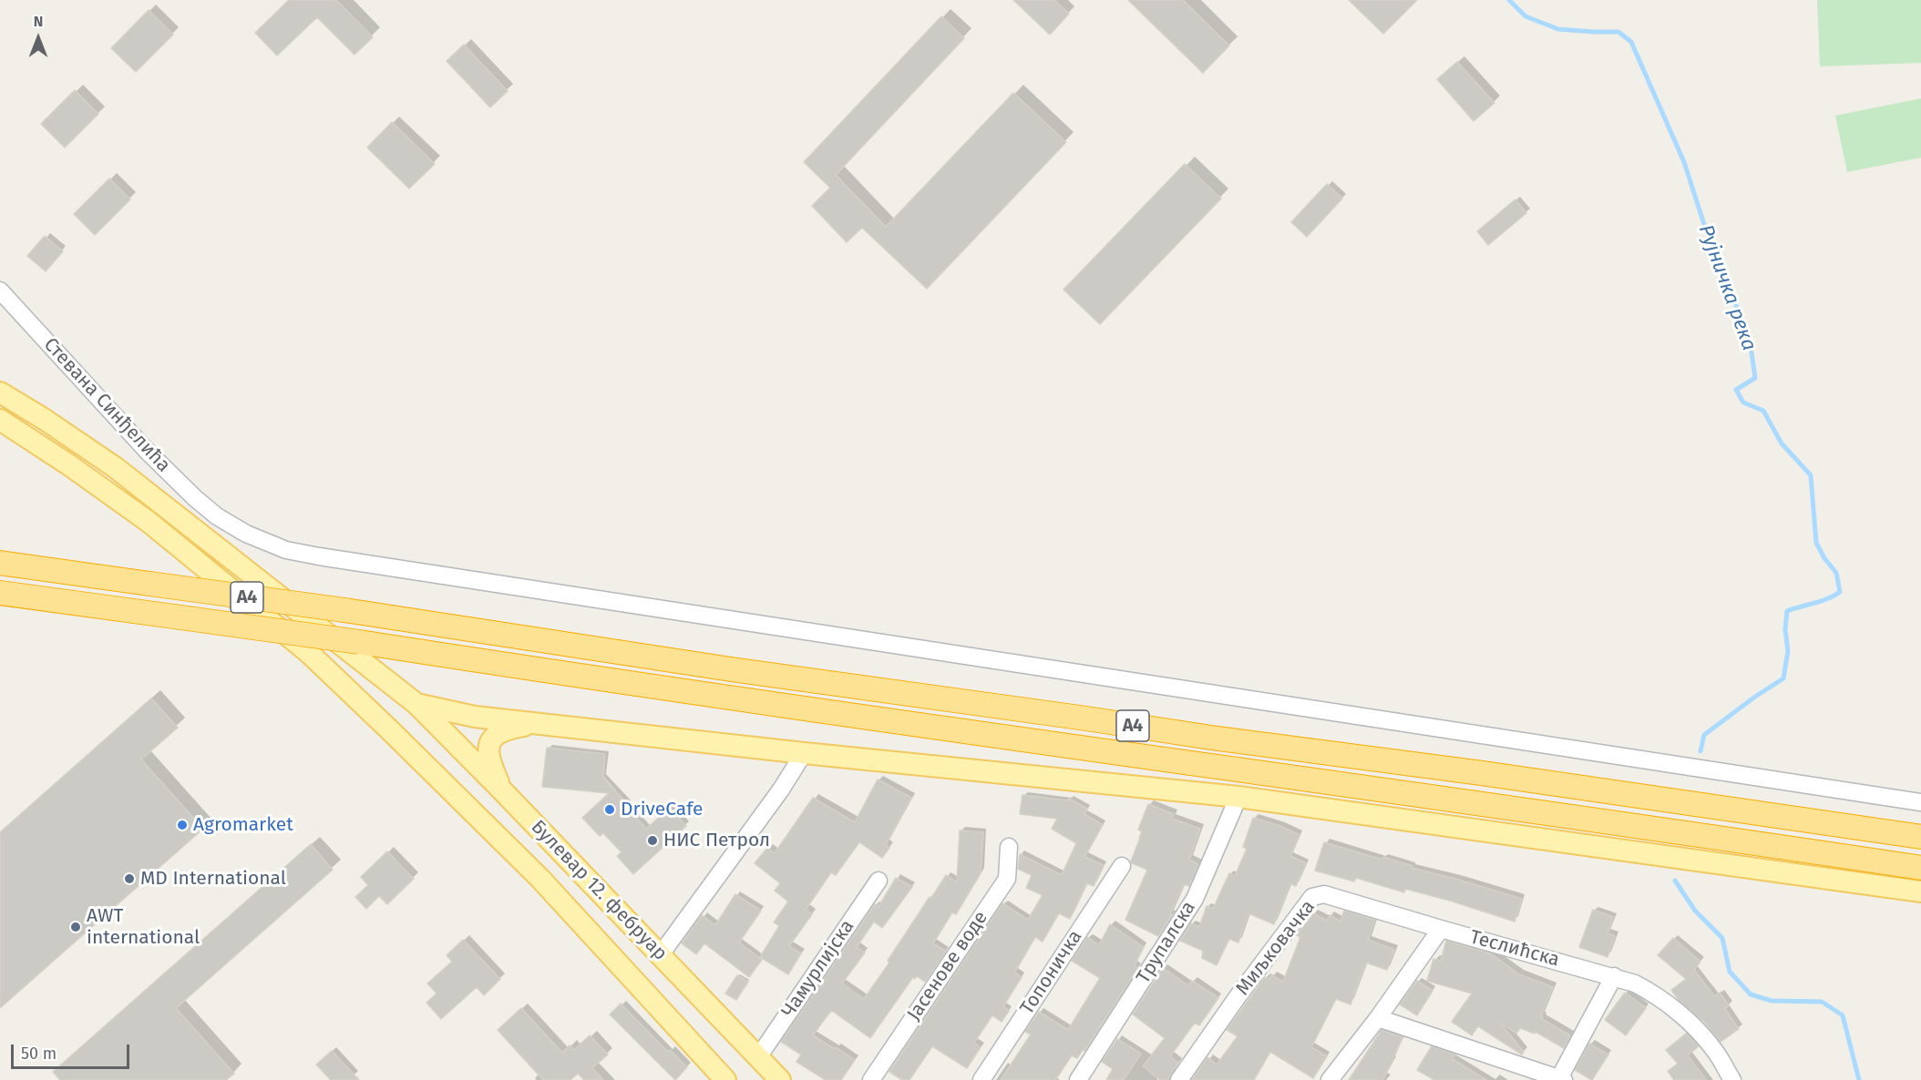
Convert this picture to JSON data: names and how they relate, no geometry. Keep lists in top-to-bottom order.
{
  "streets": {
    "highway": ["A4"],
    "main road": ["Булевар 12. фебруар"],
    "street": [
      "Стевана Синђелића",
      "Трупалска",
      "Миљковачка",
      "Теслићска",
      "Јасенове воде",
      "Чамурлијска",
      "Топоничка"
    ]
  },
  "crossings": [
    ["Булевар 12. фебруар", "Чамурлијска"],
    ["Миљковачка", "Теслићска"]
  ],
  "water": ["Рујничка река"],
  "places": [
    "DriveCafe",
    "Agromarket",
    "НИС Петрол",
    "MD International",
    "AWT international"
  ],
  "scale_bar": "50 m",
  "north": "top"
}
